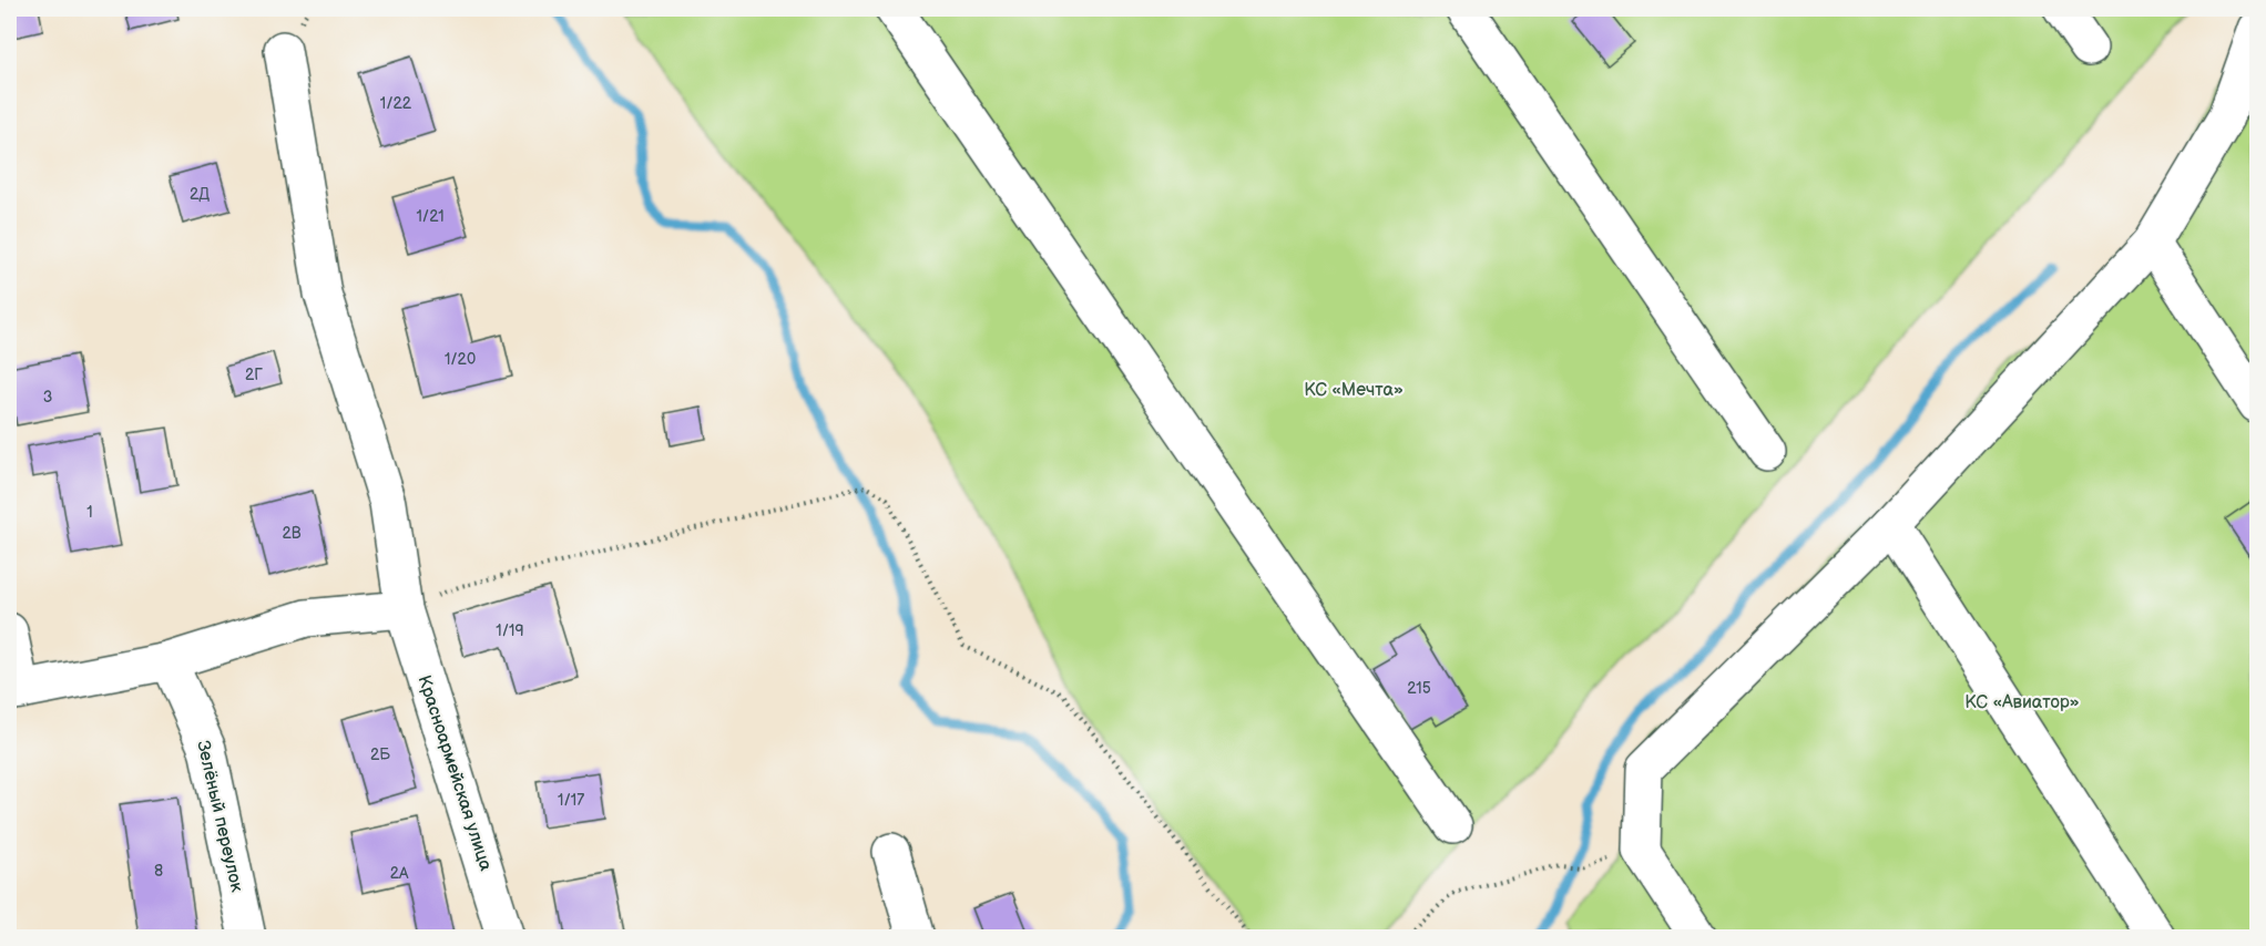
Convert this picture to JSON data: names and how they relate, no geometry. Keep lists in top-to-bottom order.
{
  "streets": {
    "street": ["Красноармейская улица", "Зелёный переулок"]
  },
  "parks": ["КС «Мечта»", "КС «Авиатор»"],
  "house_numbers": [
    "1/22",
    "2Д",
    "1/21",
    "1/20",
    "2Г",
    "3",
    "1",
    "2В",
    "1/19",
    "215",
    "2Б",
    "1/17",
    "8",
    "2А"
  ]
}
